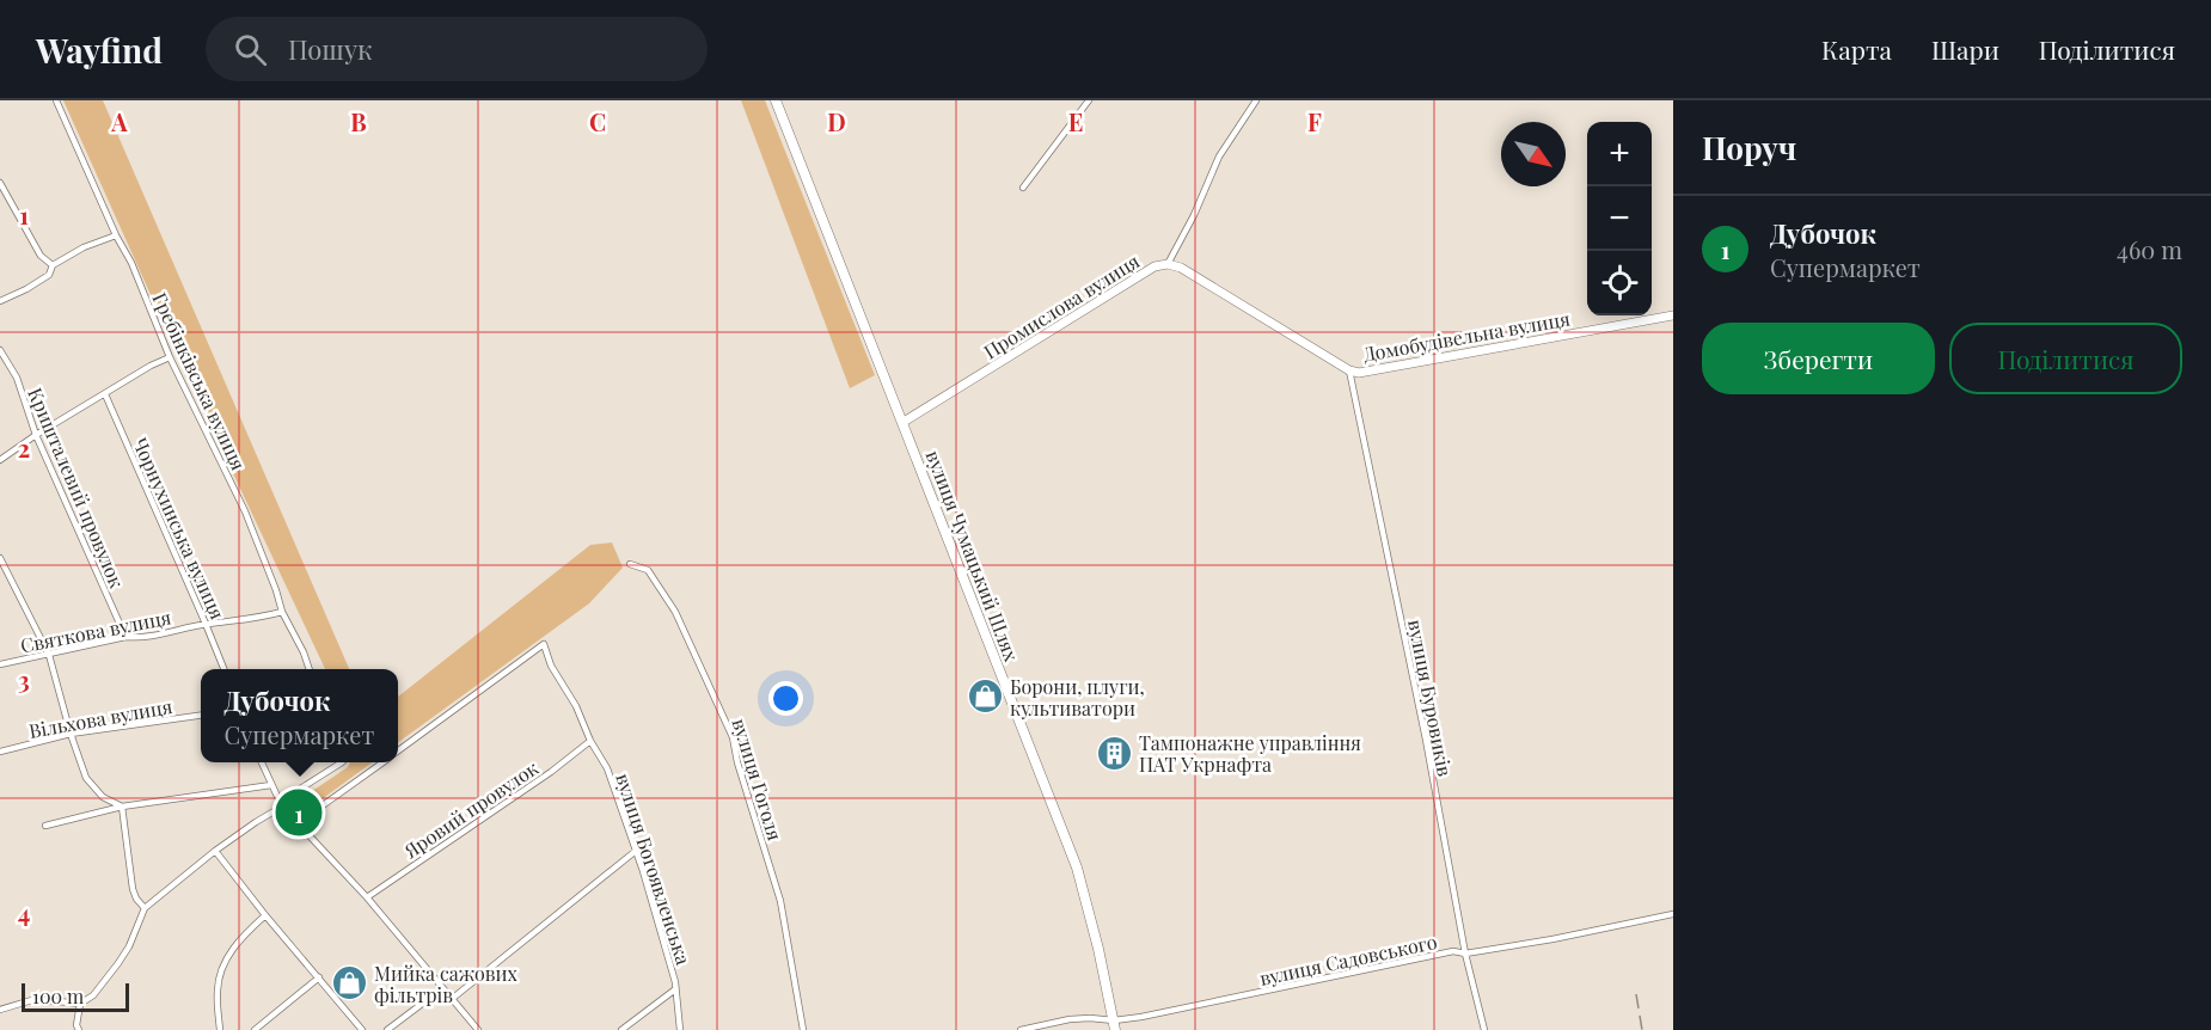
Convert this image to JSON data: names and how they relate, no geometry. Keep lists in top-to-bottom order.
{
  "streets": {
    "main road": ["вулиця Чумацький Шлях"],
    "street": [
      "Промислова вулиця",
      "Домобудівельна вулиця",
      "Гребінківська вулиця",
      "Кришталевий провулок",
      "Чорнухинська вулиця",
      "Святкова вулиця",
      "вулиця Буровиків",
      "Вільхова вулиця",
      "вулиця Гоголя",
      "Яровий провулок",
      "вулиця Богоявленська",
      "вулиця Садовського"
    ]
  },
  "crossings": [
    ["Промислова вулиця", "Домобудівельна вулиця"],
    ["Промислова вулиця", "вулиця Чумацький Шлях"],
    ["Промислова вулиця", "вулиця Буровиків"],
    ["Домобудівельна вулиця", "вулиця Буровиків"],
    ["Гребінківська вулиця", "Святкова вулиця"],
    ["Кришталевий провулок", "Святкова вулиця"],
    ["Чорнухинська вулиця", "Святкова вулиця"],
    ["вулиця Чумацький Шлях", "вулиця Садовського"],
    ["вулиця Буровиків", "вулиця Садовського"],
    ["Яровий провулок", "вулиця Богоявленська"]
  ],
  "places": {
    "shop": ["Борони, плуги, культиватори", "Мийка сажових фільтрів"],
    "building": ["Тампонажне управління ПАТ Укрнафта"]
  },
  "scale_bar": "100 m",
  "north": "bottom right",
  "page": {
    "header": "Wayfind",
    "search": "Пошук",
    "nav": ["Карта", "Шари", "Поділитися"],
    "heading": "Поруч",
    "map_buttons": ["+", "−"],
    "list": [
      {
        "mark": "1",
        "name": "Дубочок",
        "note": "Супермаркет",
        "value": "460 m"
      }
    ],
    "buttons": ["Зберегти", "Поділитися"],
    "popup": ["Дубочок", "Супермаркет"],
    "pins": "1",
    "scale": "100 m"
  },
  "grid": {
    "columns": [
      "A",
      "B",
      "C",
      "D",
      "E",
      "F"
    ],
    "rows": [
      "1",
      "2",
      "3",
      "4"
    ]
  }
}
